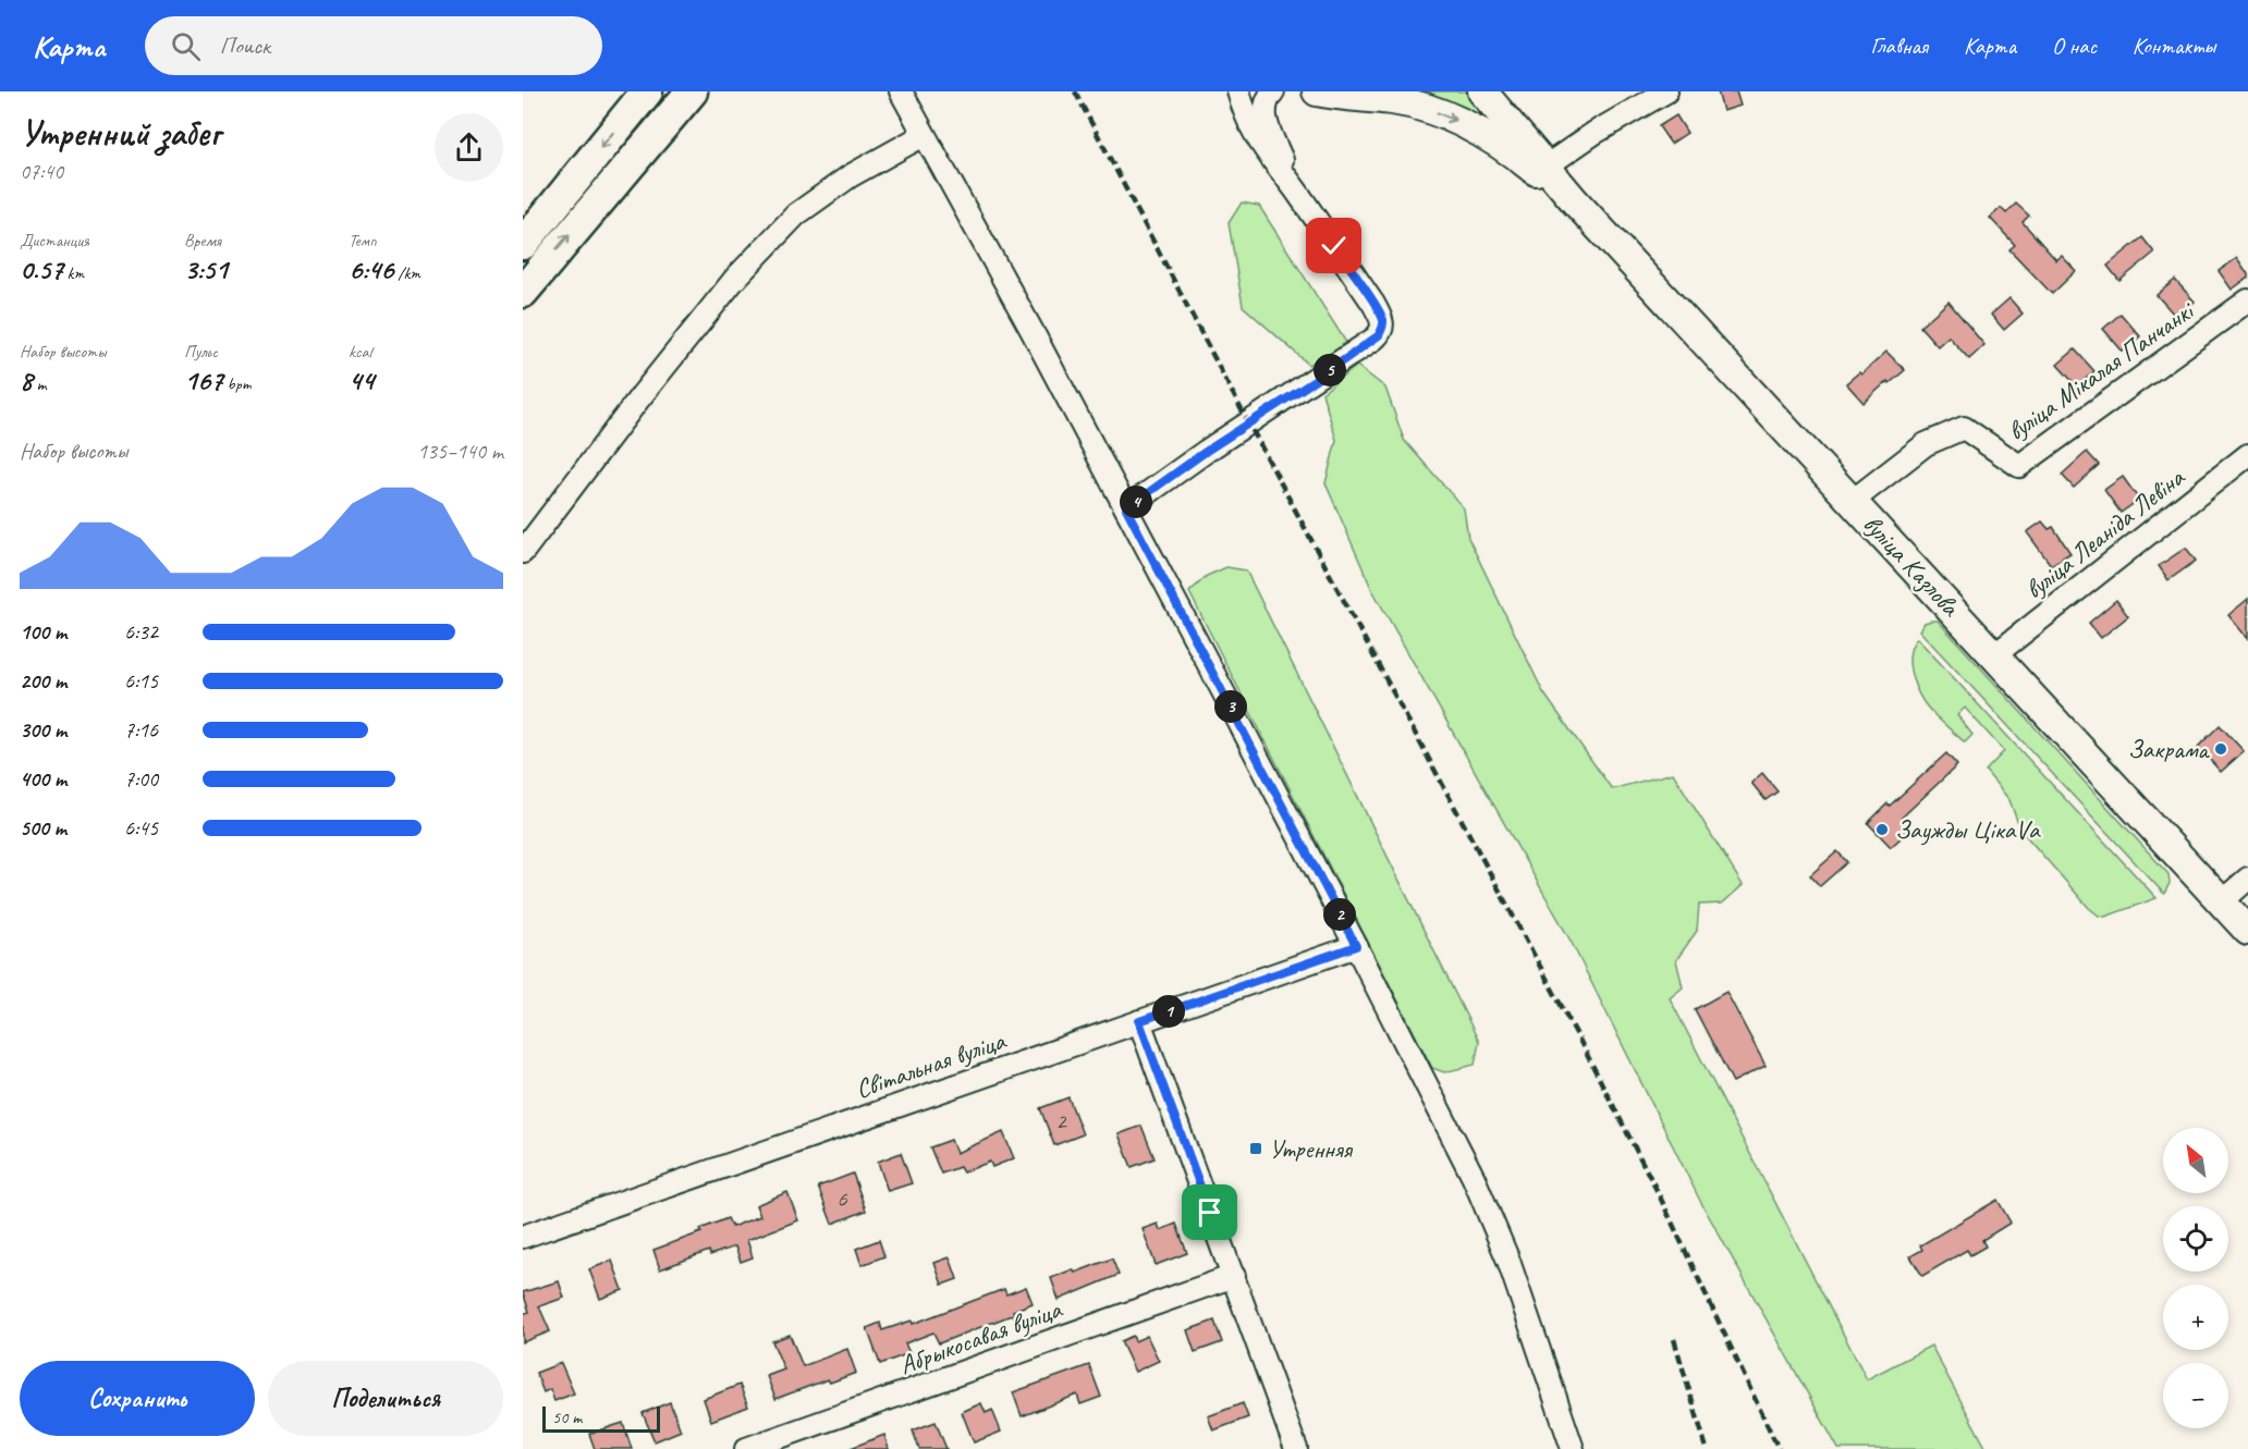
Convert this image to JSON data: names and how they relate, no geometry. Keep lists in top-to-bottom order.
{
  "streets": {
    "main road": ["вуліца Казлова"],
    "street": [
      "вуліца Мікалая Панчанкі",
      "вуліца Леаніда Левіна",
      "Світальная вуліца",
      "Абрыкосавая вуліца"
    ]
  },
  "crossings": [
    ["вуліца Мікалая Панчанкі", "вуліца Казлова"],
    ["вуліца Леаніда Левіна", "вуліца Казлова"]
  ],
  "places": {
    "other": ["Закрама", "Заужды ЦікаVа"],
    "transit": ["Утренняя"]
  },
  "house_numbers": ["2", "6"],
  "scale_bar": "50 m",
  "north": "top left",
  "page": {
    "header": "Карта",
    "search": "Поиск",
    "nav": [
      "Главная",
      "Карта",
      "О нас",
      "Контакты"
    ],
    "heading": ["Утренний забег", "07:40"],
    "stats": [
      ["Дистанция", "0.57 km"],
      ["Время", "3:51"],
      ["Темп", "6:46 /km"],
      ["Набор высоты", "8 m"],
      ["Пульс", "167 bpm"],
      ["kcal", "44"]
    ],
    "pins": [
      "5",
      "4",
      "3",
      "2",
      "1"
    ],
    "chart": ["Набор высоты", "135–140 m"],
    "list": [
      {
        "name": "100 m",
        "note": "6:32"
      },
      {
        "name": "200 m",
        "note": "6:15"
      },
      {
        "name": "300 m",
        "note": "7:16"
      },
      {
        "name": "400 m",
        "note": "7:00"
      },
      {
        "name": "500 m",
        "note": "6:45"
      }
    ],
    "map_buttons": ["+", "−"],
    "buttons": ["Сохранить", "Поделиться"],
    "scale": "50 m"
  }
}
